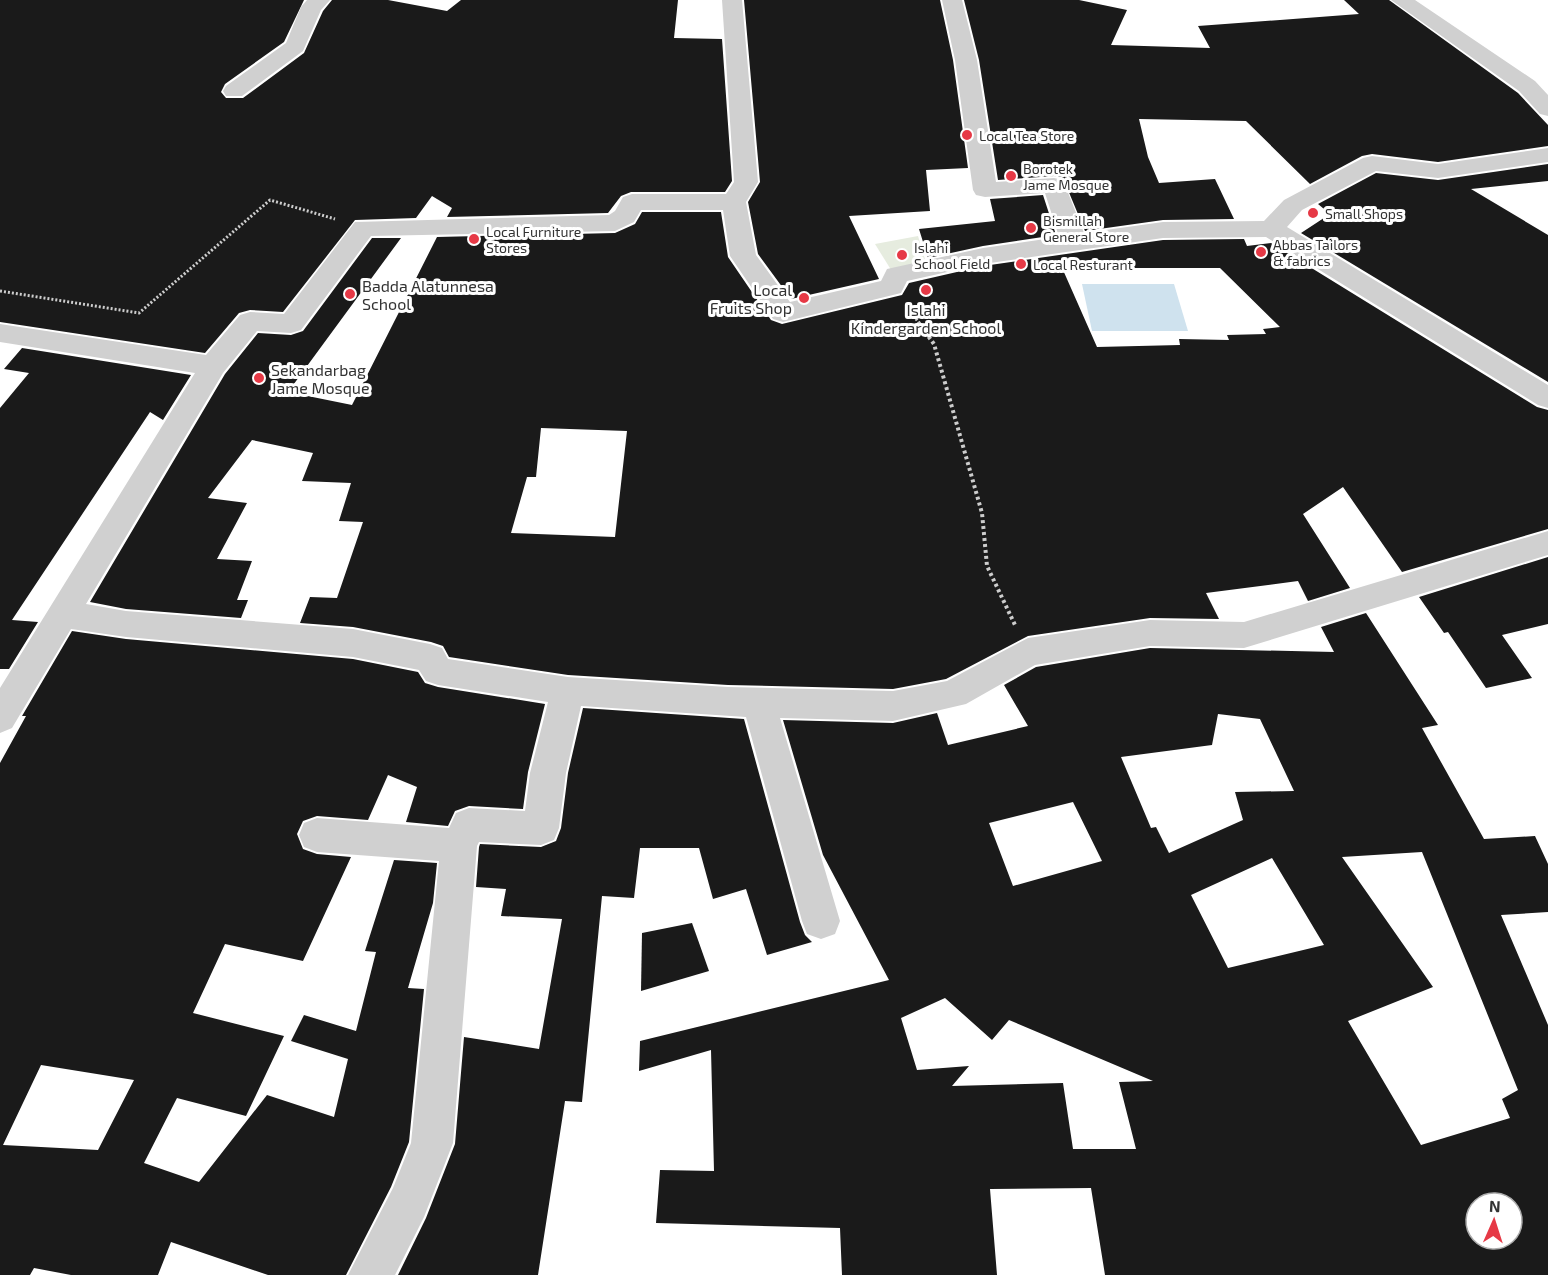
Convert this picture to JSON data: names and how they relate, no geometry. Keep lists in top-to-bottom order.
{
  "places": [
    "Local Tea Store",
    "Borotek Jame Mosque",
    "Small Shops",
    "Bismillah General Store",
    "Local Furniture Stores",
    "Abbas Tailors & fabrics",
    "Islahi School Field",
    "Local Resturant",
    "Islahi Kindergarden School",
    "Badda Alatunnesa School",
    "Local Fruits Shop",
    "Sekandarbag Jame Mosque"
  ],
  "north": "top"
}
